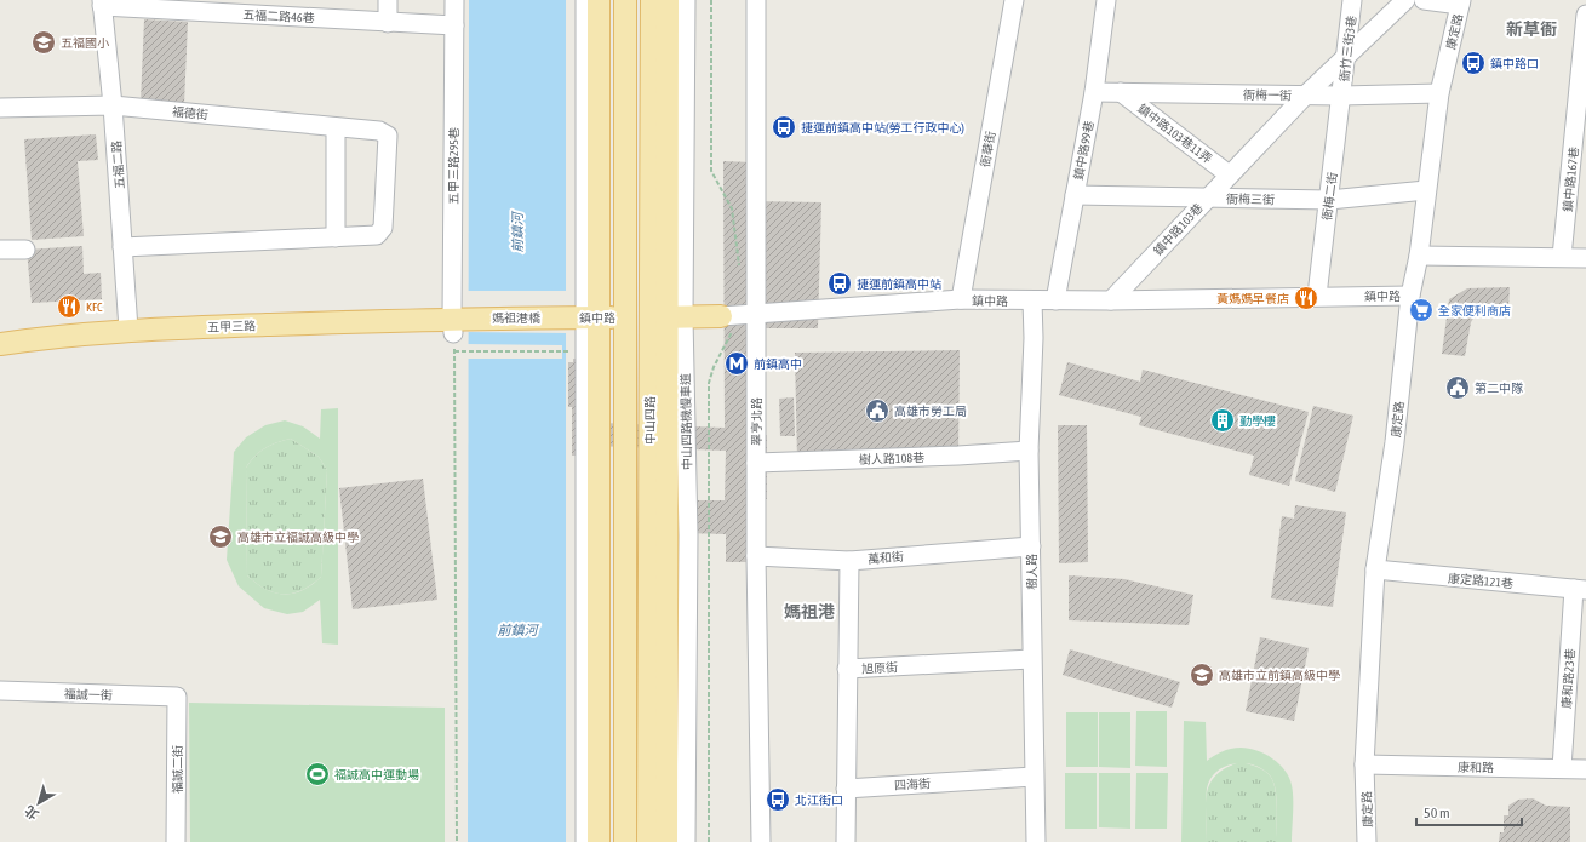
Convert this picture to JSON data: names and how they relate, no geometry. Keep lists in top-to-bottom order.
{
  "streets": {
    "main road": [
      "鎮中路",
      "媽祖港橋",
      "五甲三路",
      "中山四路"
    ],
    "street": [
      "五福二路46巷",
      "康定路",
      "衙竹三街3巷",
      "衙梅一街",
      "福德街",
      "鎮中路103巷11弄",
      "衙華街",
      "鎮中路99巷",
      "五福二路",
      "五甲三路295巷",
      "鎮中路167巷",
      "衙梅二街",
      "衙梅三街",
      "鎮中路103巷",
      "中山四路機慢車道",
      "翠亨北路",
      "樹人路108巷",
      "萬和街",
      "樹人路",
      "康定路121巷",
      "旭原街",
      "康和路23巷",
      "福誠一街",
      "康和路",
      "福誠二街",
      "四海街"
    ]
  },
  "crossings": [
    ["五福二路46巷", "五福二路"],
    ["五福二路46巷", "五甲三路295巷"],
    ["康定路", "衙梅一街"],
    ["康定路", "衙梅三街"],
    ["康定路", "鎮中路"],
    ["康定路", "康定路121巷"],
    ["康定路", "康和路"],
    ["衙竹三街3巷", "衙梅一街"],
    ["衙竹三街3巷", "衙梅二街"],
    ["衙竹三街3巷", "鎮中路103巷"],
    ["衙梅一街", "鎮中路103巷11弄"],
    ["衙梅一街", "鎮中路99巷"],
    ["衙梅一街", "衙梅二街"],
    ["衙梅一街", "鎮中路103巷"],
    ["福德街", "五福二路"],
    ["鎮中路103巷11弄", "鎮中路103巷"],
    ["衙華街", "鎮中路"],
    ["鎮中路99巷", "衙梅三街"],
    ["鎮中路99巷", "鎮中路"],
    ["五福二路", "五甲三路"],
    ["五甲三路295巷", "媽祖港橋"],
    ["五甲三路295巷", "五甲三路"],
    ["衙梅二街", "衙梅三街"],
    ["衙梅二街", "鎮中路"],
    ["衙梅三街", "鎮中路103巷"],
    ["鎮中路103巷", "鎮中路"],
    ["鎮中路", "媽祖港橋"],
    ["鎮中路", "中山四路"],
    ["鎮中路", "中山四路機慢車道"],
    ["鎮中路", "翠亨北路"],
    ["鎮中路", "樹人路"],
    ["媽祖港橋", "五甲三路"],
    ["中山四路", "中山四路機慢車道"],
    ["翠亨北路", "樹人路108巷"],
    ["樹人路108巷", "樹人路"],
    ["萬和街", "樹人路"],
    ["萬和街", "旭原街"],
    ["樹人路", "旭原街"],
    ["樹人路", "四海街"],
    ["康定路121巷", "康和路23巷"],
    ["旭原街", "四海街"],
    ["康和路23巷", "康和路"],
    ["福誠一街", "福誠二街"]
  ],
  "districts": ["新草衙", "媽祖港"],
  "water": ["前鎮河"],
  "places": {
    "school or university": ["五福國小", "高雄市立福誠高級中學", "高雄市立前鎮高級中學"],
    "bus stop": [
      "鎮中路口",
      "捷運前鎮高中站(勞工行政中心)",
      "捷運前鎮高中站",
      "北江街口"
    ],
    "restaurant": ["黃媽媽早餐店", "KFC"],
    "supermarket": ["全家便利商店"],
    "metro station": ["前鎮高中"],
    "public building": ["第二中隊", "高雄市勞工局"],
    "building": ["勤學樓"],
    "sports": ["福誠高中運動場"]
  },
  "scale_bar": "50 m",
  "north": "bottom left"
}
